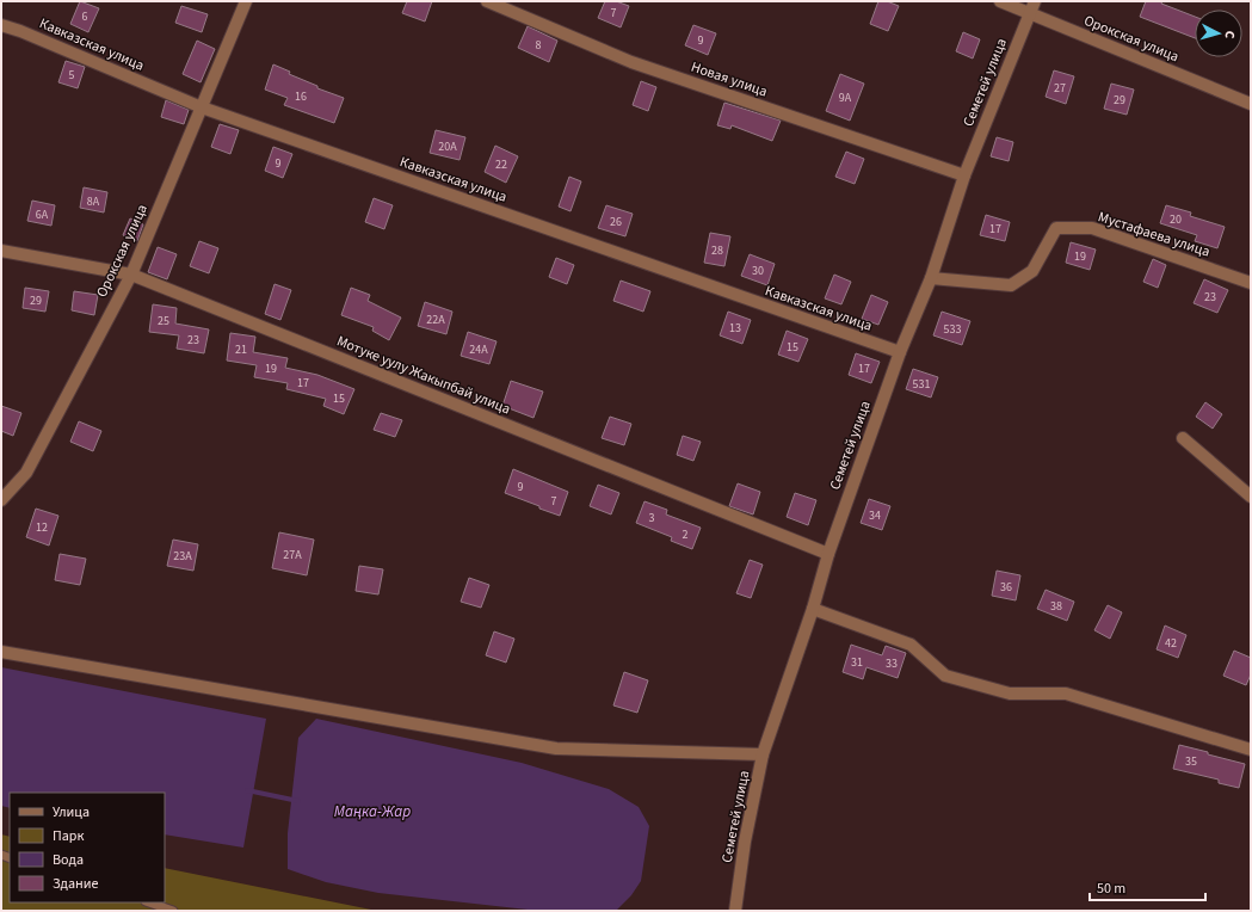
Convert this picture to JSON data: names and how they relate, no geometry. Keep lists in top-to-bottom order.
{
  "streets": {
    "street": [
      "Орокская улица",
      "Кавказская улица",
      "Новая улица",
      "Семетей улица",
      "Мустафаева улица",
      "Мотуке уулу Жакыпбай улица"
    ]
  },
  "crossings": [
    ["Орокская улица", "Кавказская улица"],
    ["Орокская улица", "Семетей улица"],
    ["Орокская улица", "Мотуке уулу Жакыпбай улица"],
    ["Кавказская улица", "Семетей улица"],
    ["Новая улица", "Семетей улица"],
    ["Семетей улица", "Мустафаева улица"],
    ["Семетей улица", "Мотуке уулу Жакыпбай улица"]
  ],
  "water": ["Маңка-Жар"],
  "house_numbers": [
    "7",
    "6",
    "9",
    "8",
    "5",
    "27",
    "16",
    "9А",
    "29",
    "20А",
    "9",
    "22",
    "8А",
    "6А",
    "20",
    "26",
    "17",
    "28",
    "19",
    "30",
    "23",
    "29",
    "22А",
    "25",
    "13",
    "533",
    "23",
    "15",
    "21",
    "24А",
    "19",
    "17",
    "17",
    "531",
    "15",
    "9",
    "7",
    "34",
    "3",
    "12",
    "2",
    "27А",
    "23А",
    "36",
    "38",
    "42",
    "31",
    "33",
    "35"
  ],
  "legend": [
    "Улица",
    "Парк",
    "Вода",
    "Здание"
  ],
  "scale_bar": "50 m",
  "north": "right"
}
